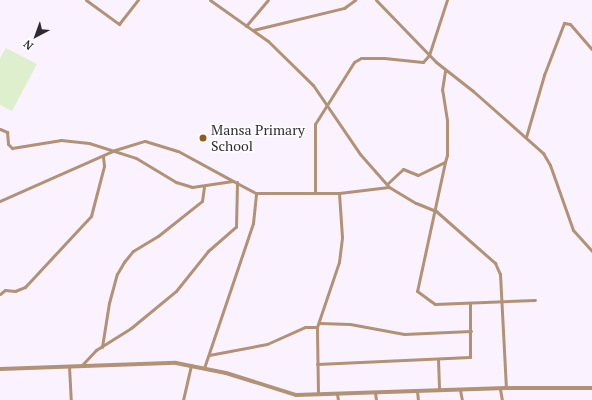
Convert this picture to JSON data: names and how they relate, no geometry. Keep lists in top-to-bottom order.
{
  "places": ["Mansa Primary School"],
  "north": "bottom left"
}
